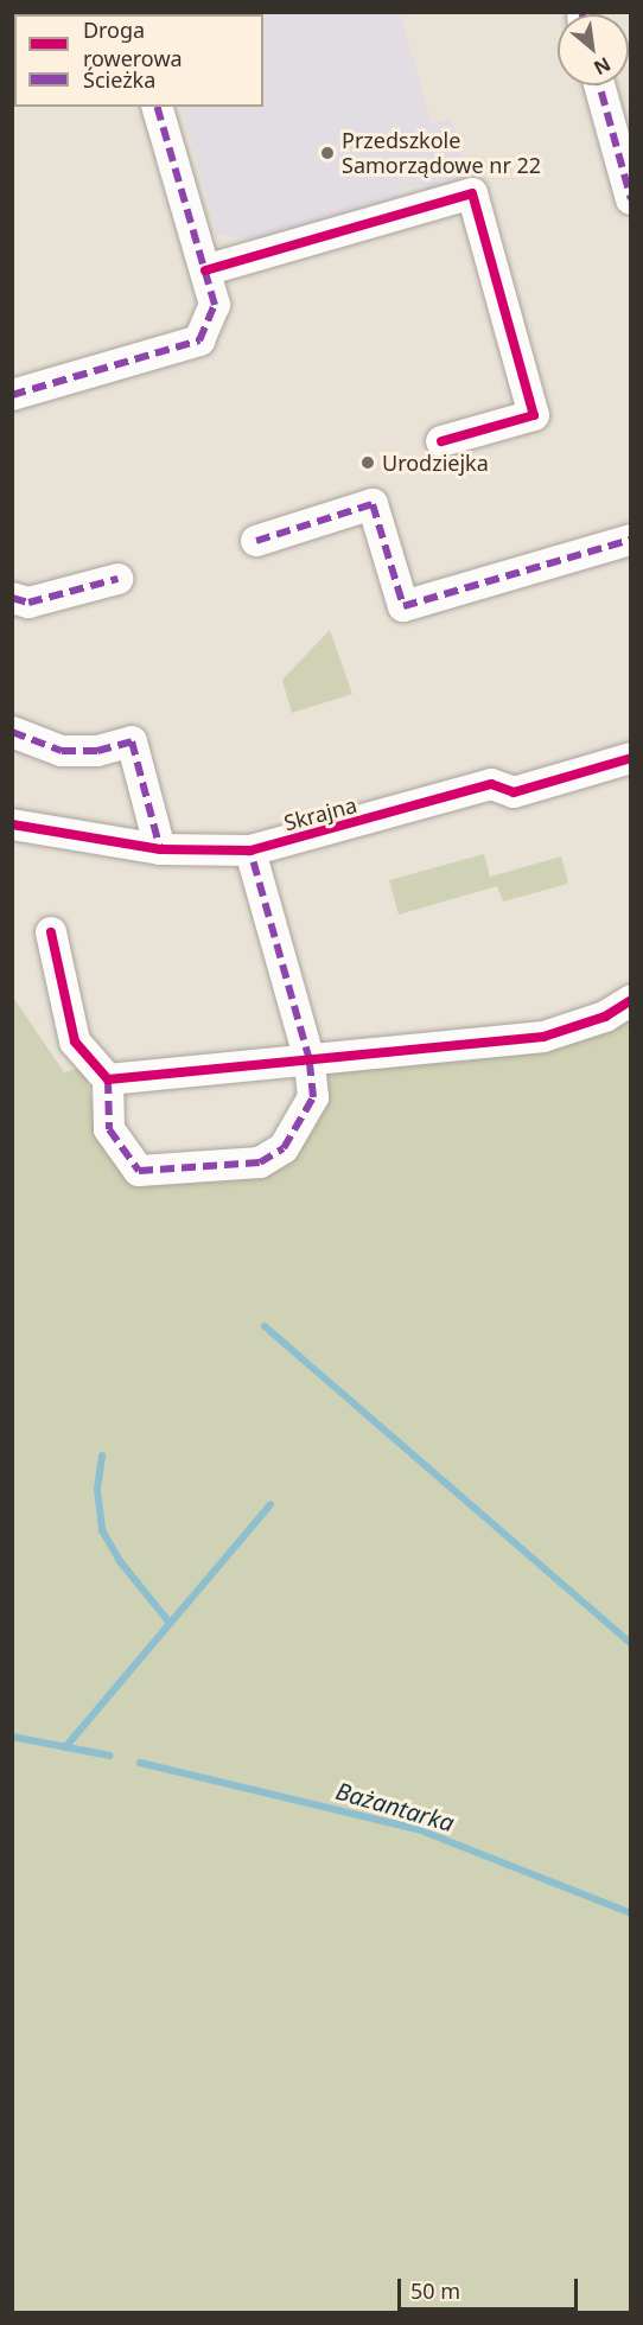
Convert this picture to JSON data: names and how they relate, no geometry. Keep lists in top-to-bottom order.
{
  "streets": {
    "street": ["Skrajna"]
  },
  "water": ["Bażantarka"],
  "places": ["Przedszkole Samorządowe nr 22", "Urodziejka"],
  "legend": ["Droga rowerowa", "Ścieżka"],
  "scale_bar": "50 m",
  "north": "bottom right"
}
